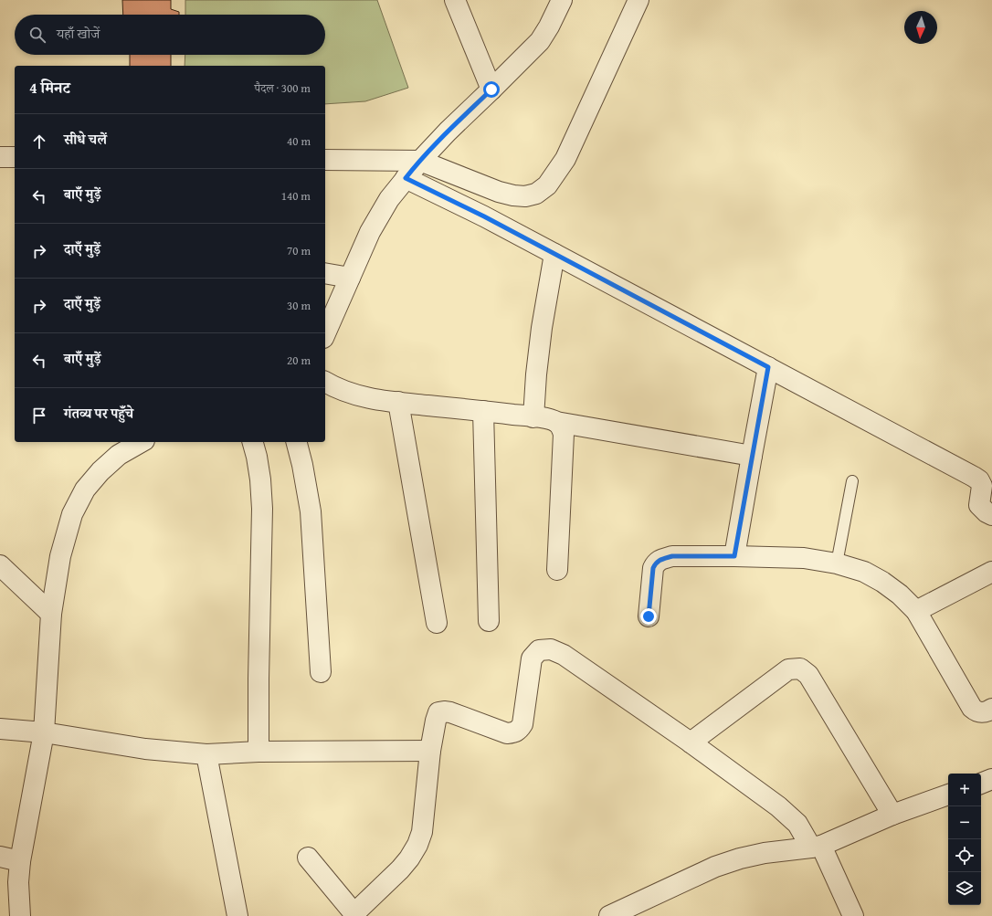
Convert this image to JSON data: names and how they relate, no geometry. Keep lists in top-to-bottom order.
{
  "north": "bottom",
  "page": {
    "search": "यहाँ खोजें",
    "heading": ["4 मिनट", "पैदल · 300 m"],
    "list": [
      ["सीधे चलें", "40 m"],
      ["बाएँ मुड़ें", "140 m"],
      ["दाएँ मुड़ें", "70 m"],
      ["दाएँ मुड़ें", "30 m"],
      ["बाएँ मुड़ें", "20 m"],
      "गंतव्य पर पहुँचे"
    ],
    "map_buttons": ["+", "−"]
  }
}
